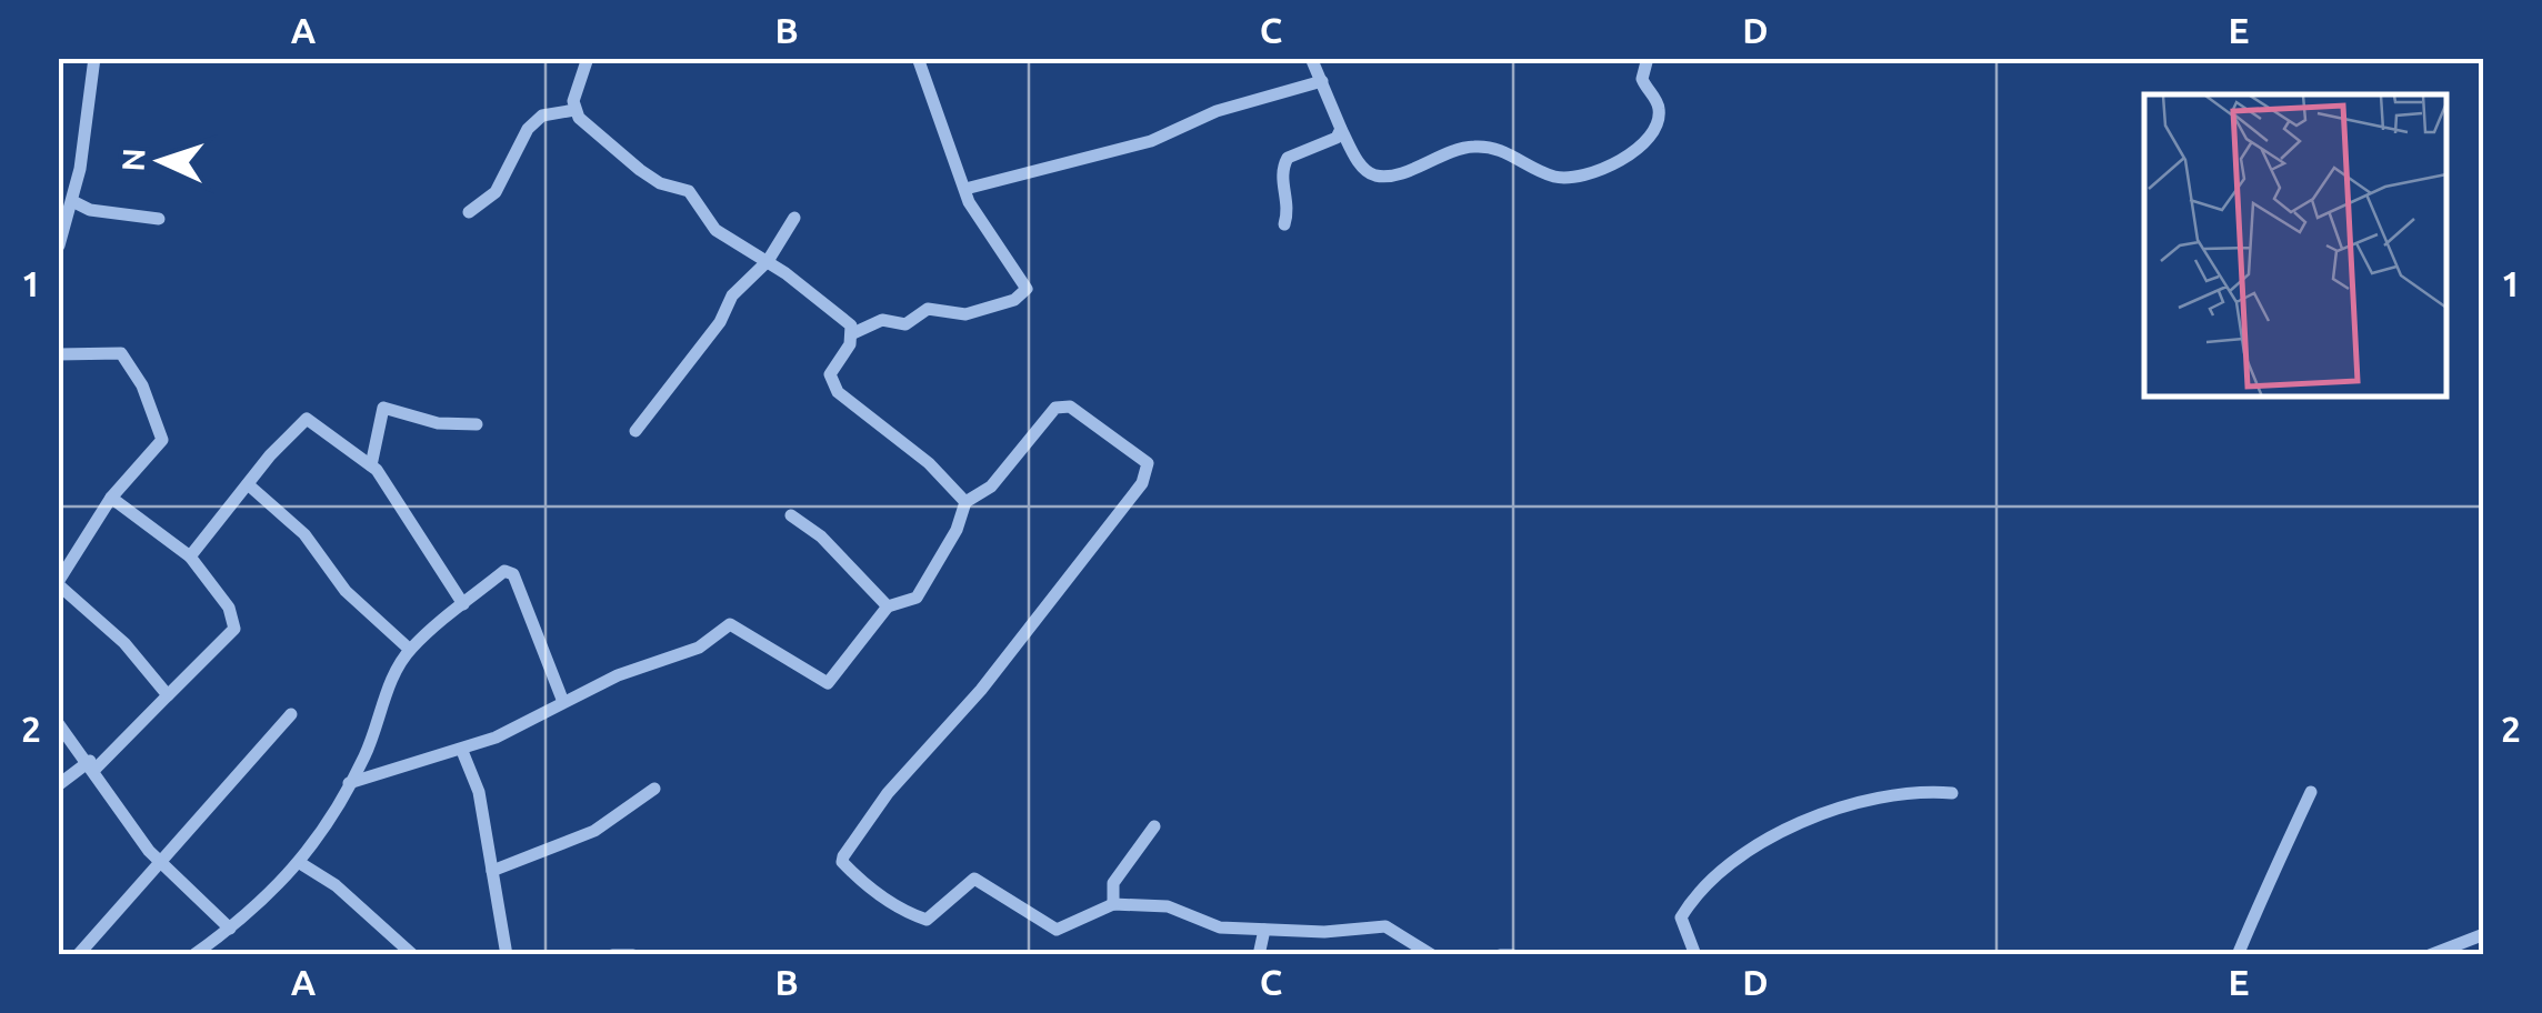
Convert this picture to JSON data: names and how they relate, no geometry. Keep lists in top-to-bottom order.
{
  "north": "left",
  "grid": {
    "columns": [
      "A",
      "B",
      "C",
      "D",
      "E"
    ],
    "rows": ["1", "2"]
  }
}
